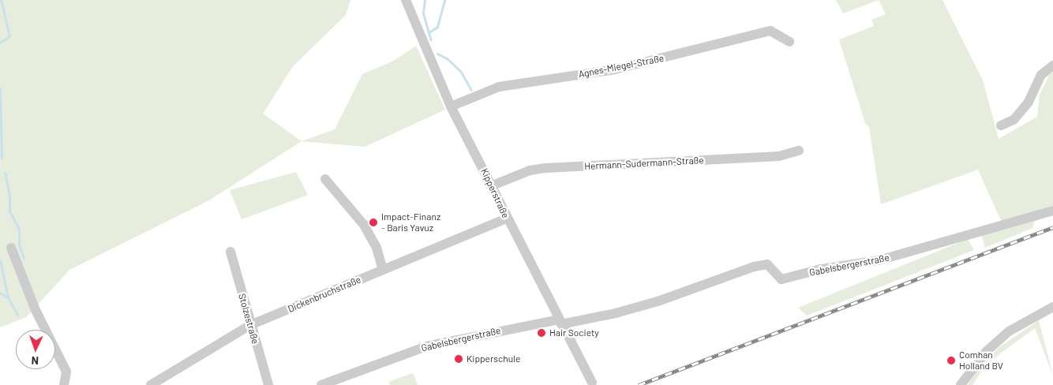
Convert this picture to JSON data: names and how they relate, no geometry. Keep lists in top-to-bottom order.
{
  "streets": {
    "street": [
      "Agnes-Miegel-Straße",
      "Hermann-Sudermann-Straße",
      "Kipperstraße",
      "Gabelsbergerstraße",
      "Dickenbruchstraße",
      "Stolzestraße"
    ]
  },
  "crossings": [
    ["Agnes-Miegel-Straße", "Kipperstraße"],
    ["Hermann-Sudermann-Straße", "Kipperstraße"],
    ["Kipperstraße", "Gabelsbergerstraße"],
    ["Kipperstraße", "Dickenbruchstraße"],
    ["Dickenbruchstraße", "Stolzestraße"]
  ],
  "places": [
    "Impact-Finanz - Baris Yavuz",
    "Hair Society",
    "Kipperschule",
    "Comhan Holland BV"
  ],
  "north": "bottom"
}
